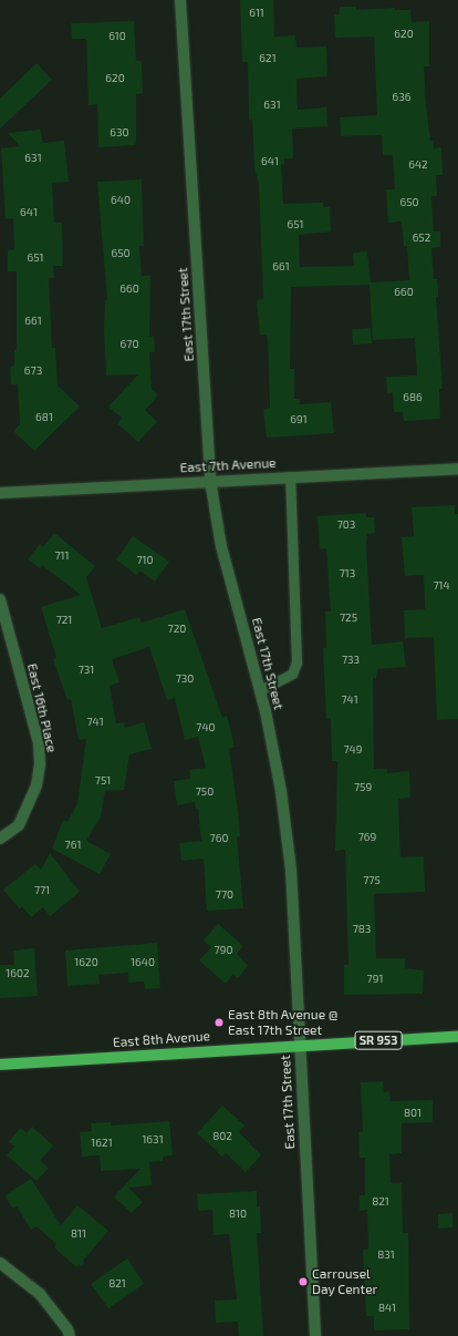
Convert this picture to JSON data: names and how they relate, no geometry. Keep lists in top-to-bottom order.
{
  "streets": {
    "main road": ["East 8th Avenue", "SR 953"],
    "street": ["East 17th Street", "East 7th Avenue", "East 16th Place"]
  },
  "crossings": [
    ["East 17th Street", "East 7th Avenue"],
    ["East 17th Street", "East 8th Avenue"]
  ],
  "places": ["East 8th Avenue @ East 17th Street", "Carrousel Day Center"],
  "house_numbers": [
    "611",
    "620",
    "610",
    "621",
    "620",
    "636",
    "631",
    "630",
    "631",
    "641",
    "642",
    "640",
    "650",
    "641",
    "651",
    "652",
    "650",
    "651",
    "661",
    "660",
    "660",
    "661",
    "670",
    "673",
    "686",
    "681",
    "691",
    "703",
    "711",
    "710",
    "713",
    "714",
    "725",
    "721",
    "720",
    "733",
    "731",
    "730",
    "741",
    "741",
    "740",
    "749",
    "751",
    "759",
    "750",
    "769",
    "760",
    "761",
    "775",
    "771",
    "770",
    "783",
    "790",
    "1620",
    "1640",
    "1602",
    "791",
    "801",
    "802",
    "1631",
    "1621",
    "821",
    "810",
    "811",
    "831",
    "821",
    "841"
  ]
}
